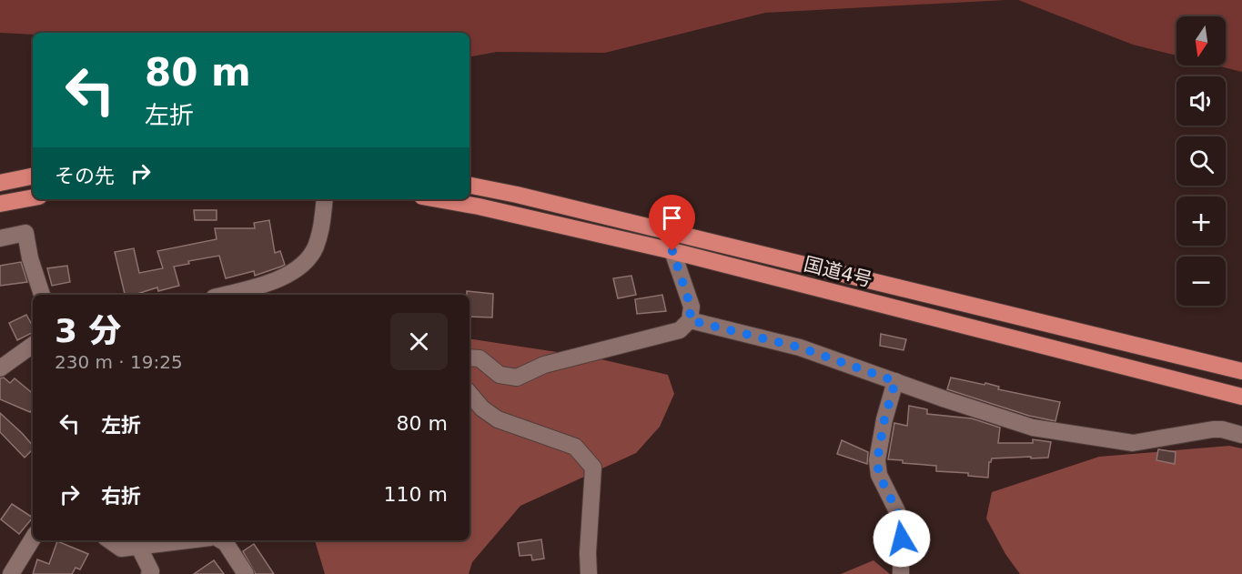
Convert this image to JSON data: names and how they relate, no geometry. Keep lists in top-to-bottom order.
{
  "streets": {
    "highway": ["国道4号"]
  },
  "north": "bottom",
  "page": {
    "map_buttons": ["+", "−"],
    "turn": ["80 m", "左折"],
    "then": "その先",
    "heading": ["3 分", "230 m · 19:25"],
    "list": [
      {
        "name": "左折",
        "value": "80 m"
      },
      {
        "name": "右折",
        "value": "110 m"
      }
    ]
  }
}
